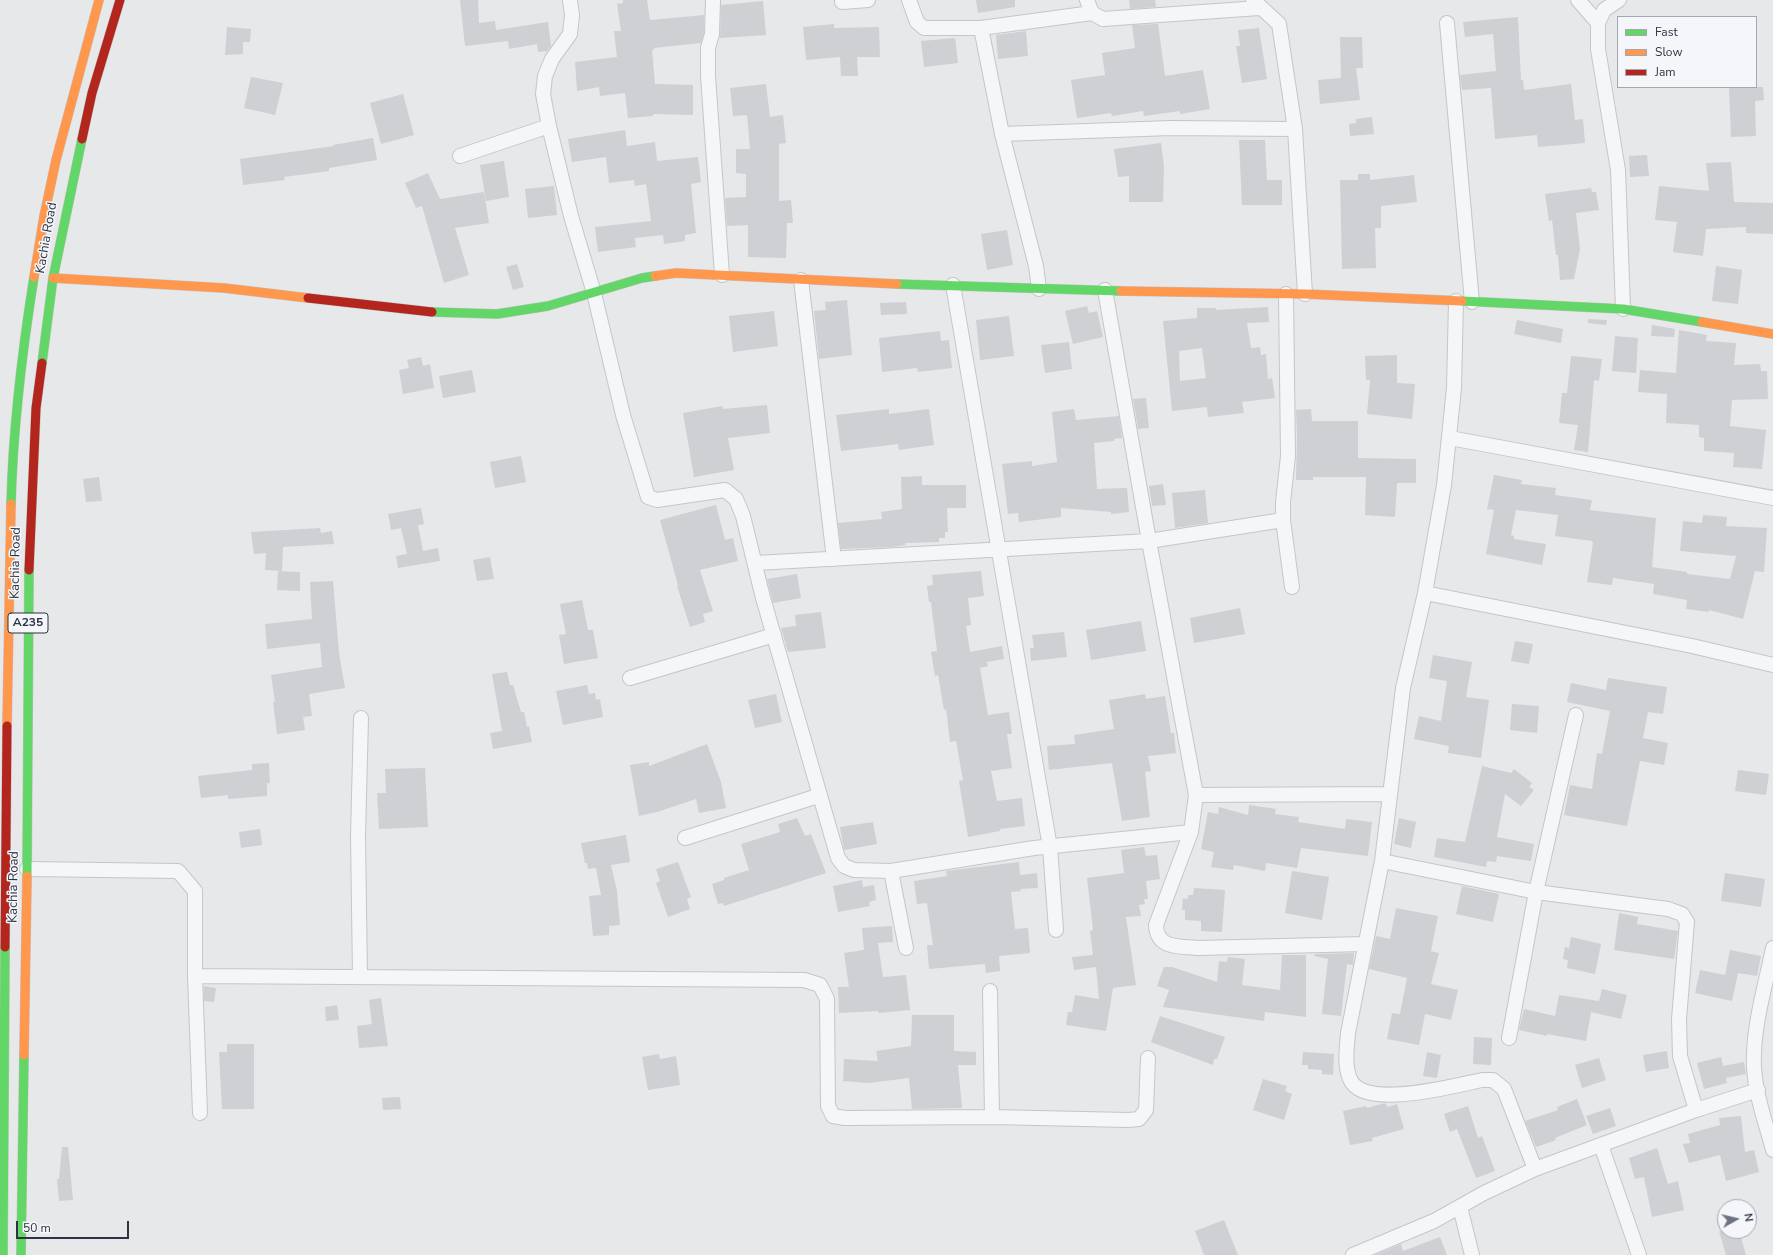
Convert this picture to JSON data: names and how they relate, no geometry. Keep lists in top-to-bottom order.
{
  "streets": {
    "main road": ["Kachia Road", "A235"]
  },
  "legend": ["Fast", "Slow", "Jam"],
  "scale_bar": "50 m",
  "north": "right"
}
